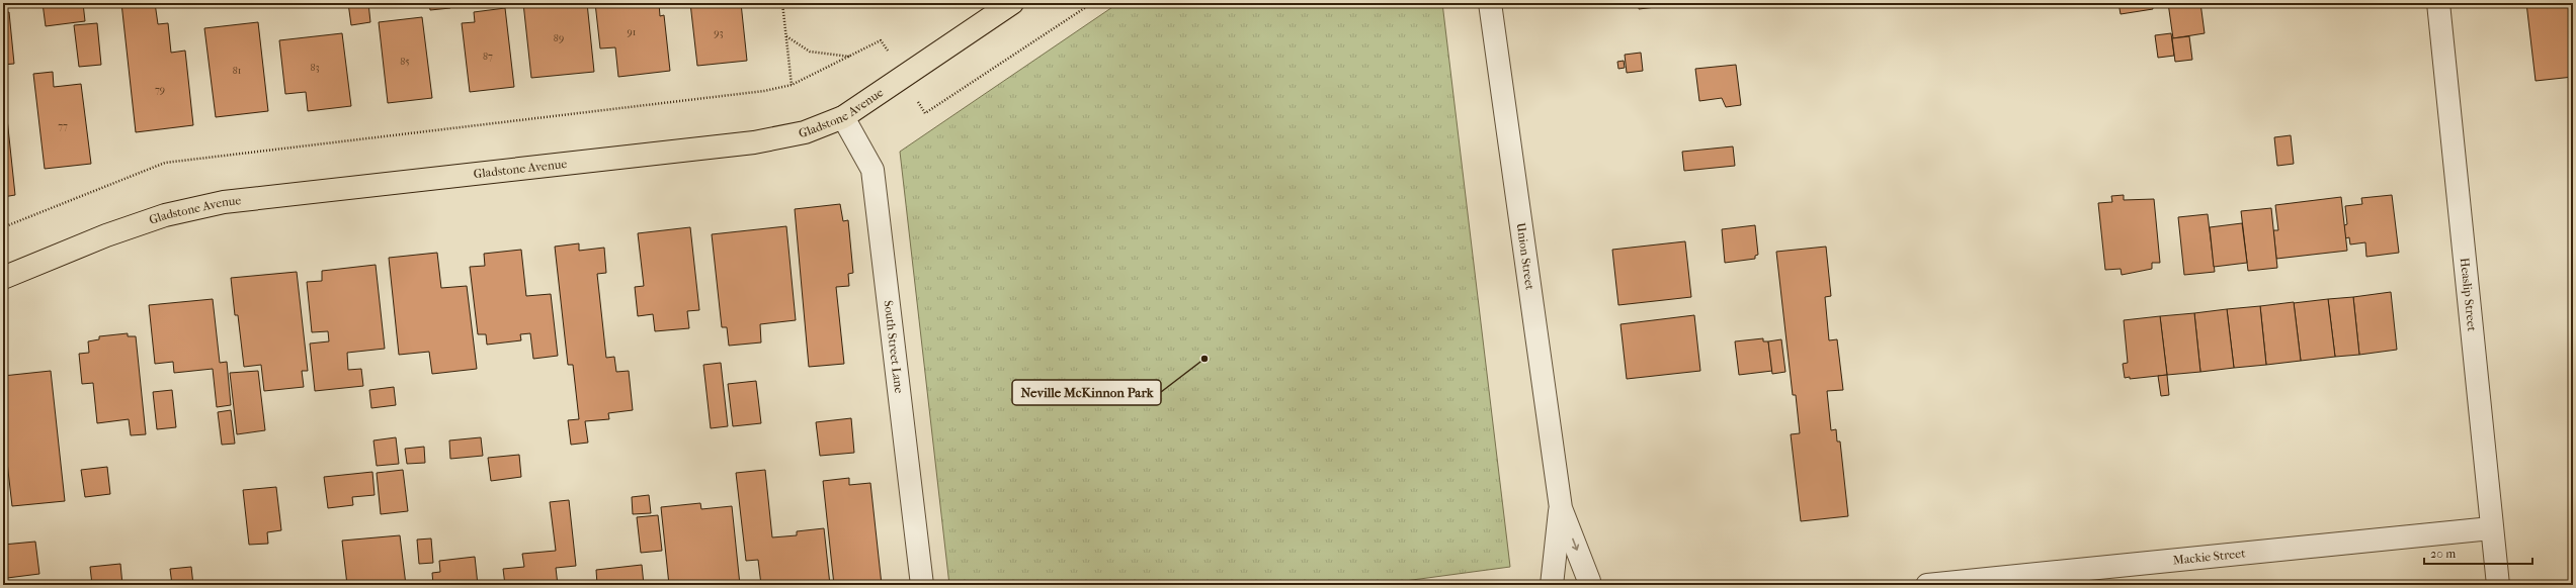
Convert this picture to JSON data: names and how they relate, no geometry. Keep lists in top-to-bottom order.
{
  "streets": {
    "main road": ["Gladstone Avenue"],
    "street": [
      "Union Street",
      "Heaslip Street",
      "South Street Lane",
      "Mackie Street"
    ]
  },
  "crossings": [
    ["Gladstone Avenue", "South Street Lane"],
    ["Heaslip Street", "Mackie Street"]
  ],
  "places": ["Neville McKinnon Park"],
  "house_numbers": [
    "91",
    "93",
    "89",
    "87",
    "85",
    "83",
    "81",
    "79",
    "77"
  ],
  "scale_bar": "20 m"
}
